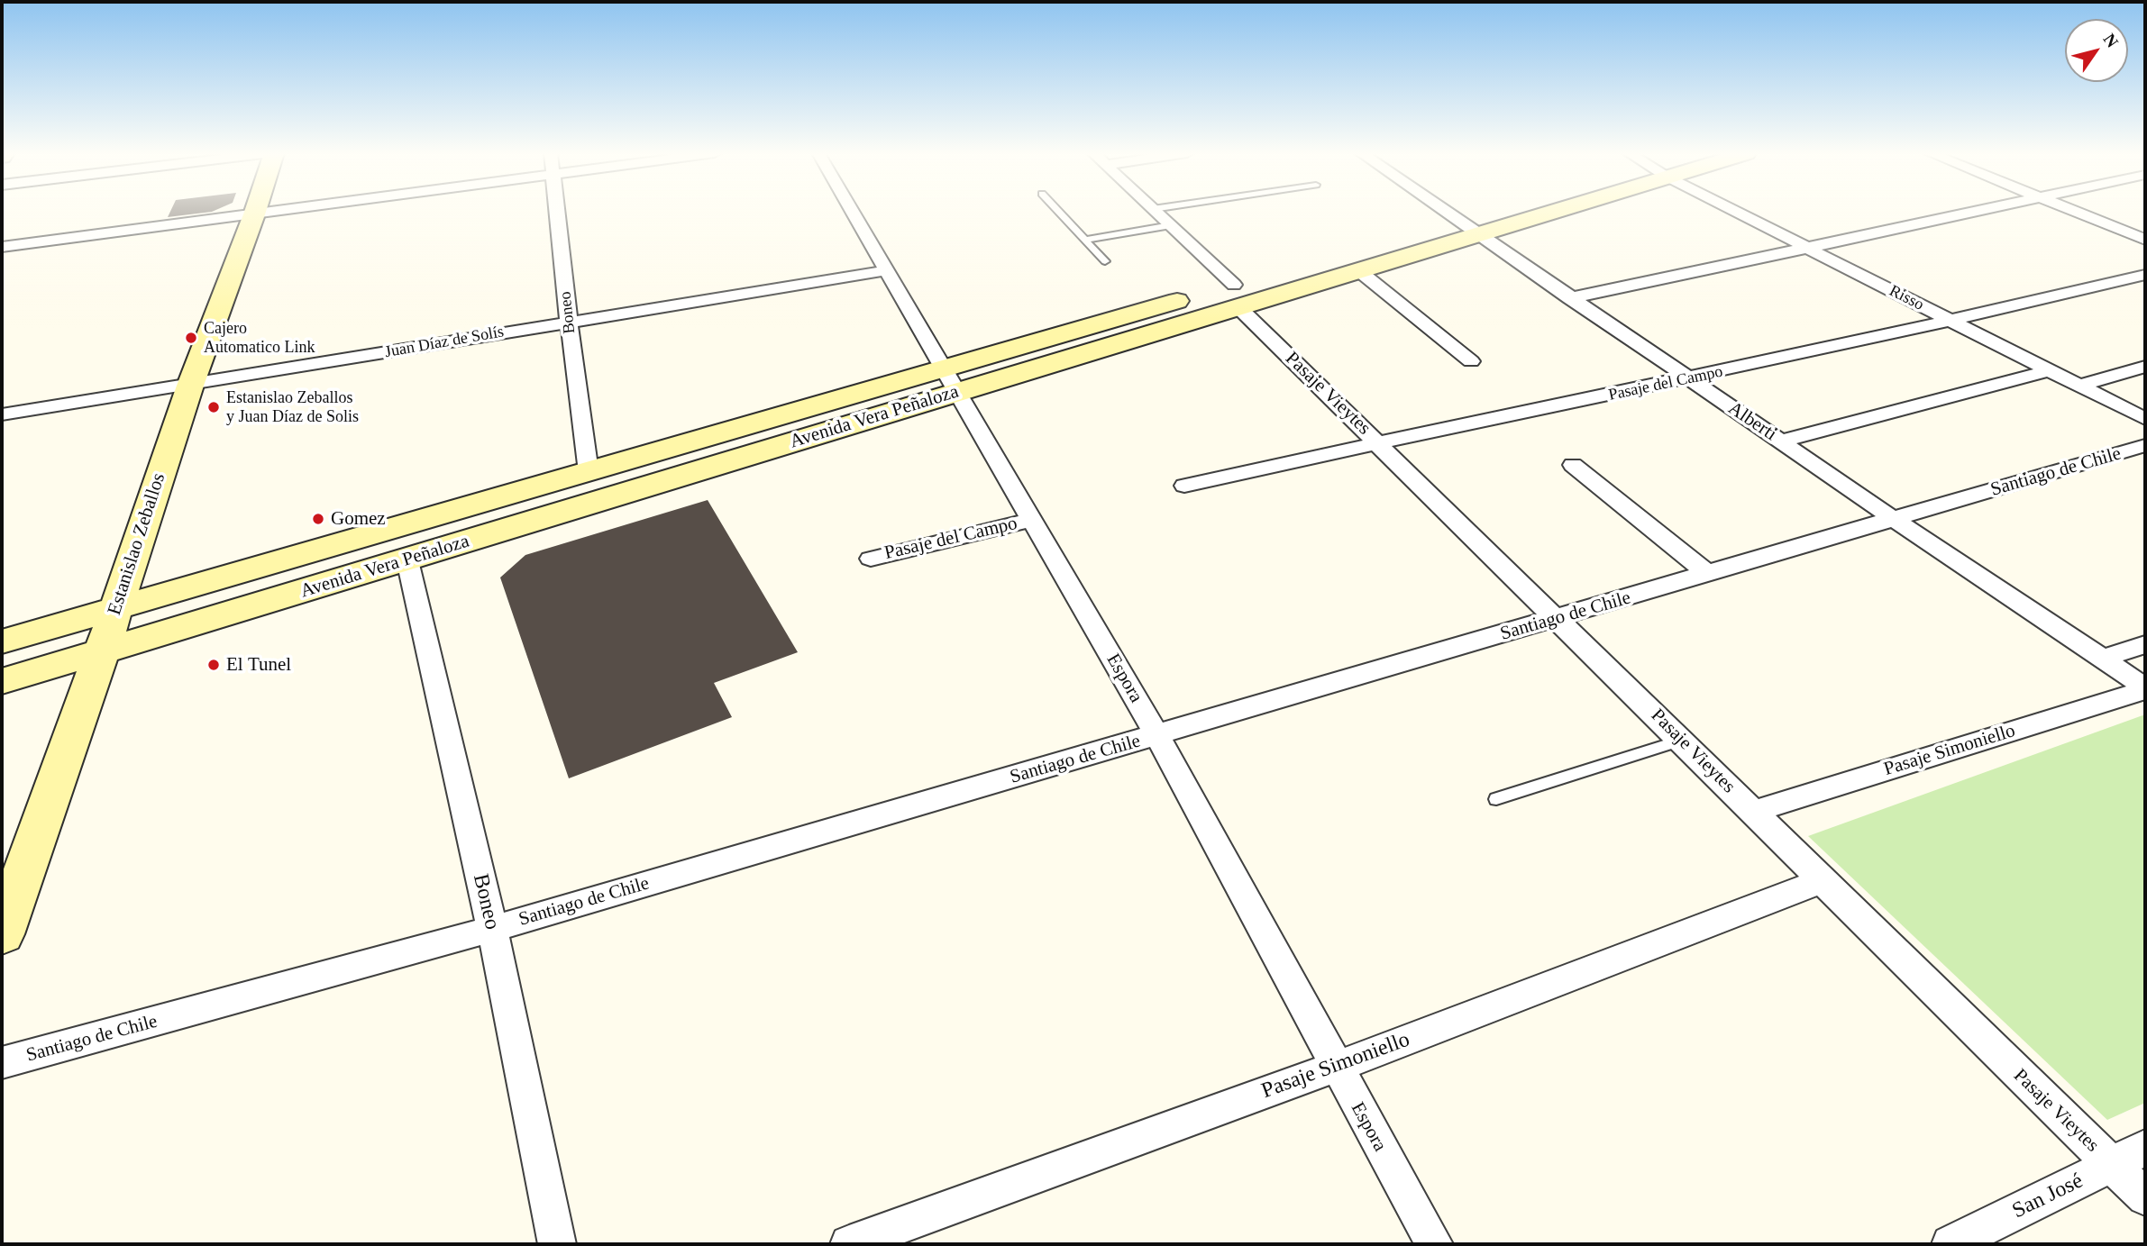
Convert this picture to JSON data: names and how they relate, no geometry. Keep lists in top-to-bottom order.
{
  "streets": {
    "main road": ["Avenida Vera Peñaloza", "Estanislao Zeballos"],
    "street": [
      "Risso",
      "Boneo",
      "Juan Díaz de Solís",
      "Pasaje del Campo",
      "Pasaje Vieytes",
      "Alberti",
      "Santiago de Chile",
      "Espora",
      "Pasaje Simoniello",
      "San José"
    ]
  },
  "crossings": [
    ["Risso", "Pasaje del Campo"],
    ["Boneo", "Juan Díaz de Solís"],
    ["Boneo", "Avenida Vera Peñaloza"],
    ["Boneo", "Santiago de Chile"],
    ["Juan Díaz de Solís", "Estanislao Zeballos"],
    ["Juan Díaz de Solís", "Espora"],
    ["Pasaje del Campo", "Pasaje Vieytes"],
    ["Pasaje del Campo", "Alberti"],
    ["Pasaje del Campo", "Espora"],
    ["Pasaje Vieytes", "Avenida Vera Peñaloza"],
    ["Pasaje Vieytes", "Santiago de Chile"],
    ["Pasaje Vieytes", "Pasaje Simoniello"],
    ["Pasaje Vieytes", "San José"],
    ["Avenida Vera Peñaloza", "Alberti"],
    ["Avenida Vera Peñaloza", "Estanislao Zeballos"],
    ["Avenida Vera Peñaloza", "Espora"],
    ["Alberti", "Santiago de Chile"],
    ["Alberti", "Pasaje Simoniello"],
    ["Santiago de Chile", "Espora"],
    ["Espora", "Pasaje Simoniello"]
  ],
  "places": [
    "Cajero Automatico Link",
    "Estanislao Zeballos y Juan Díaz de Solis",
    "Gomez",
    "El Tunel"
  ],
  "north": "top right"
}
